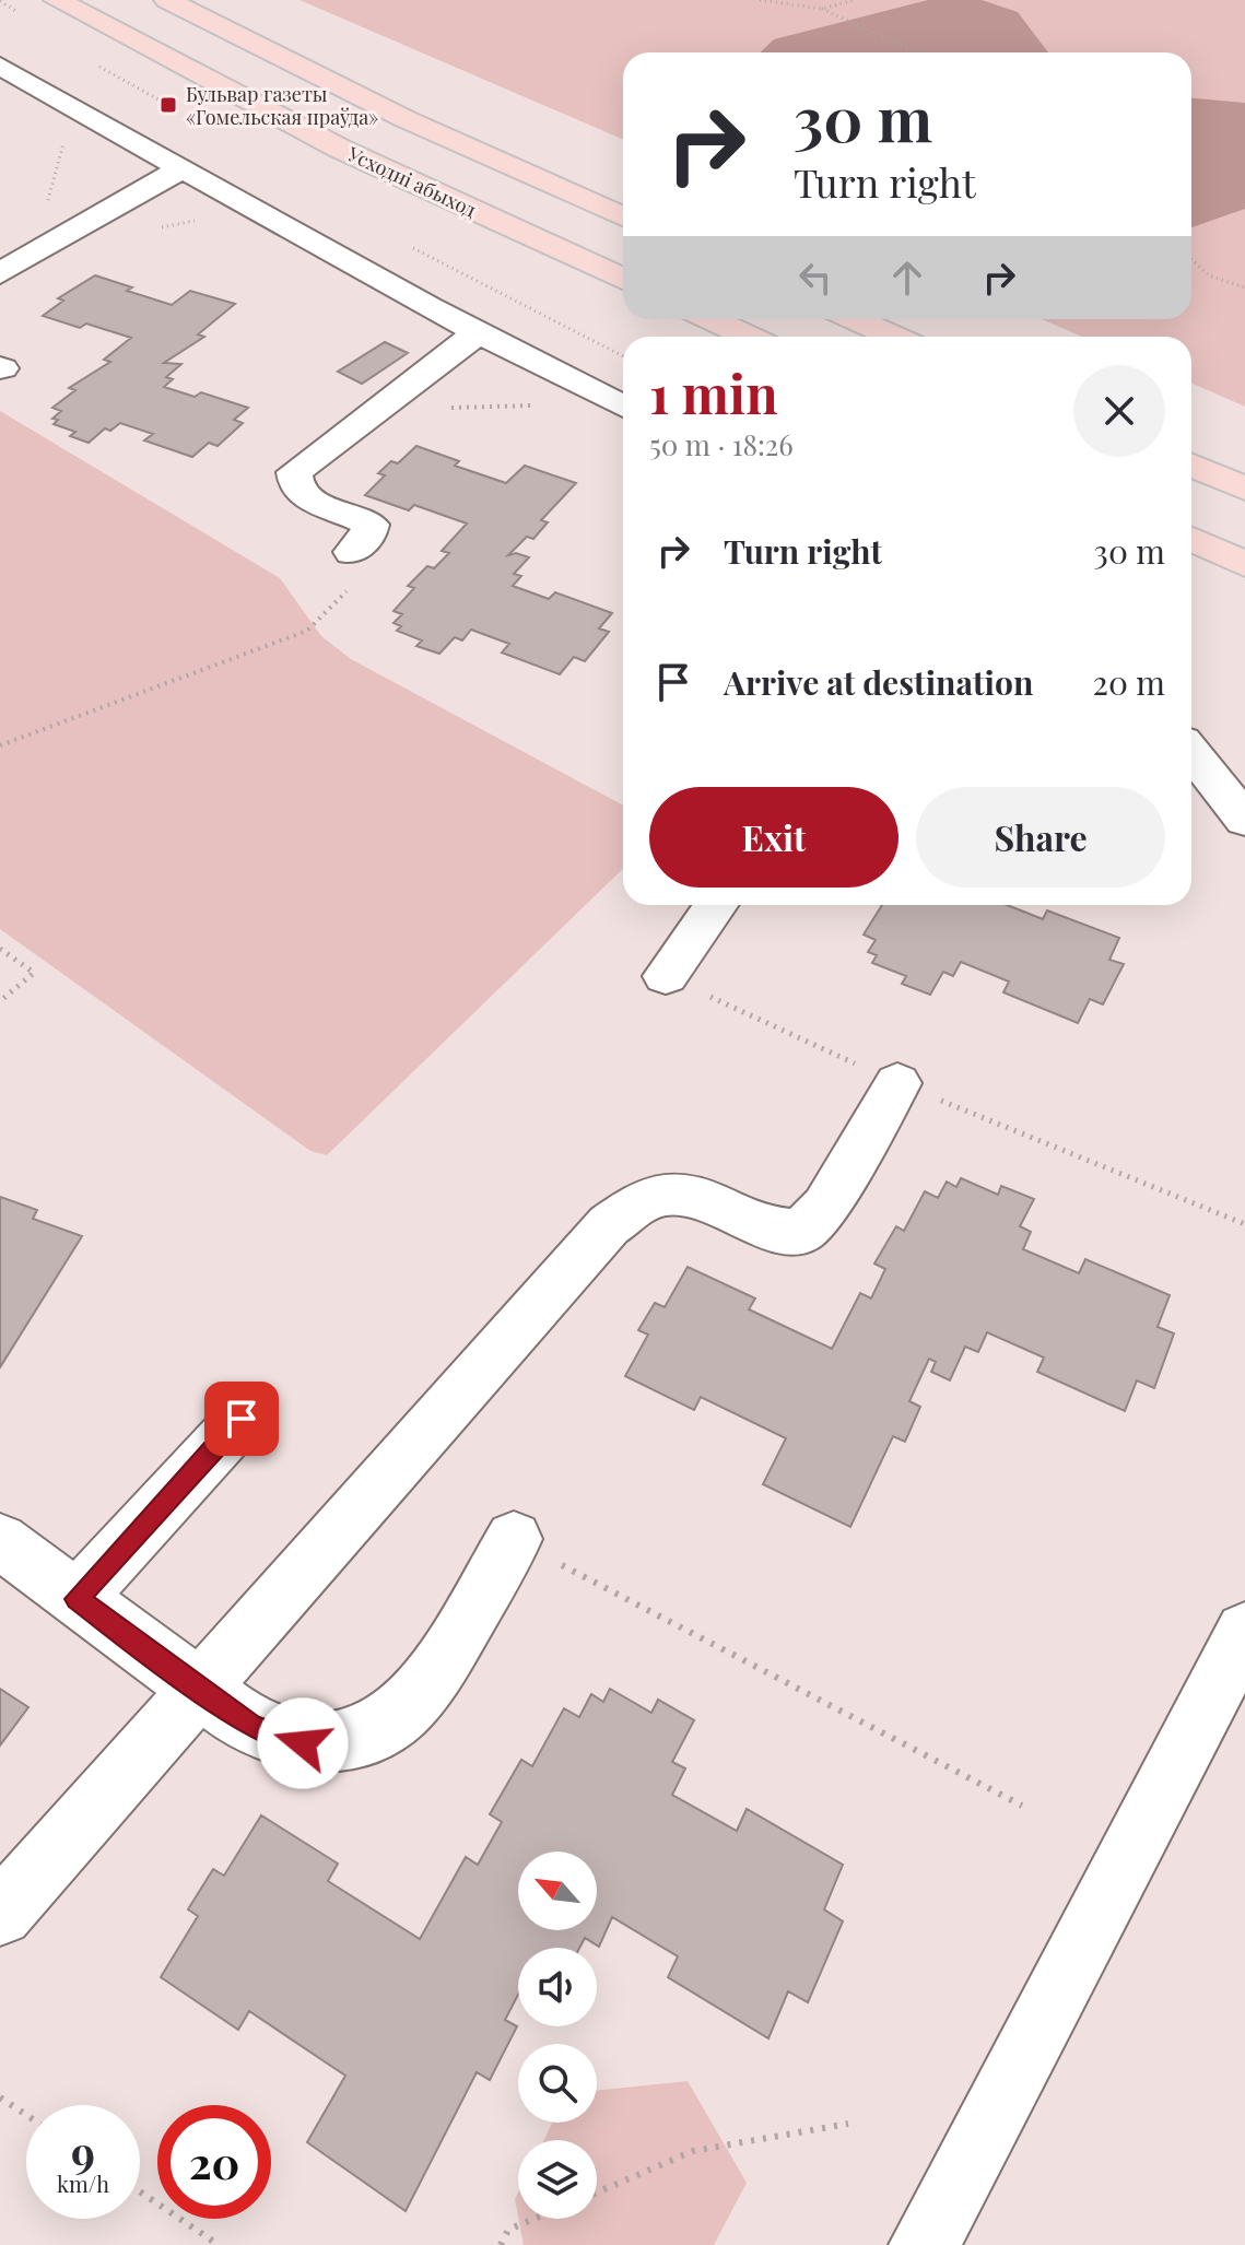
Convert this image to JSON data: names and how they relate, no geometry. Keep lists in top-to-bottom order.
{
  "streets": {
    "main road": ["Усходні абыход"]
  },
  "places": {
    "transit": ["Бульвар газеты «Гомельская праўда»"]
  },
  "north": "top left",
  "page": {
    "turn": ["30 m", "Turn right"],
    "heading": ["1 min", "50 m · 18:26"],
    "list": [
      {
        "name": "Turn right",
        "value": "30 m"
      },
      {
        "name": "Arrive at destination",
        "value": "20 m"
      }
    ],
    "buttons": ["Exit", "Share"],
    "speed": "9 km/h",
    "limit": "20"
  }
}
